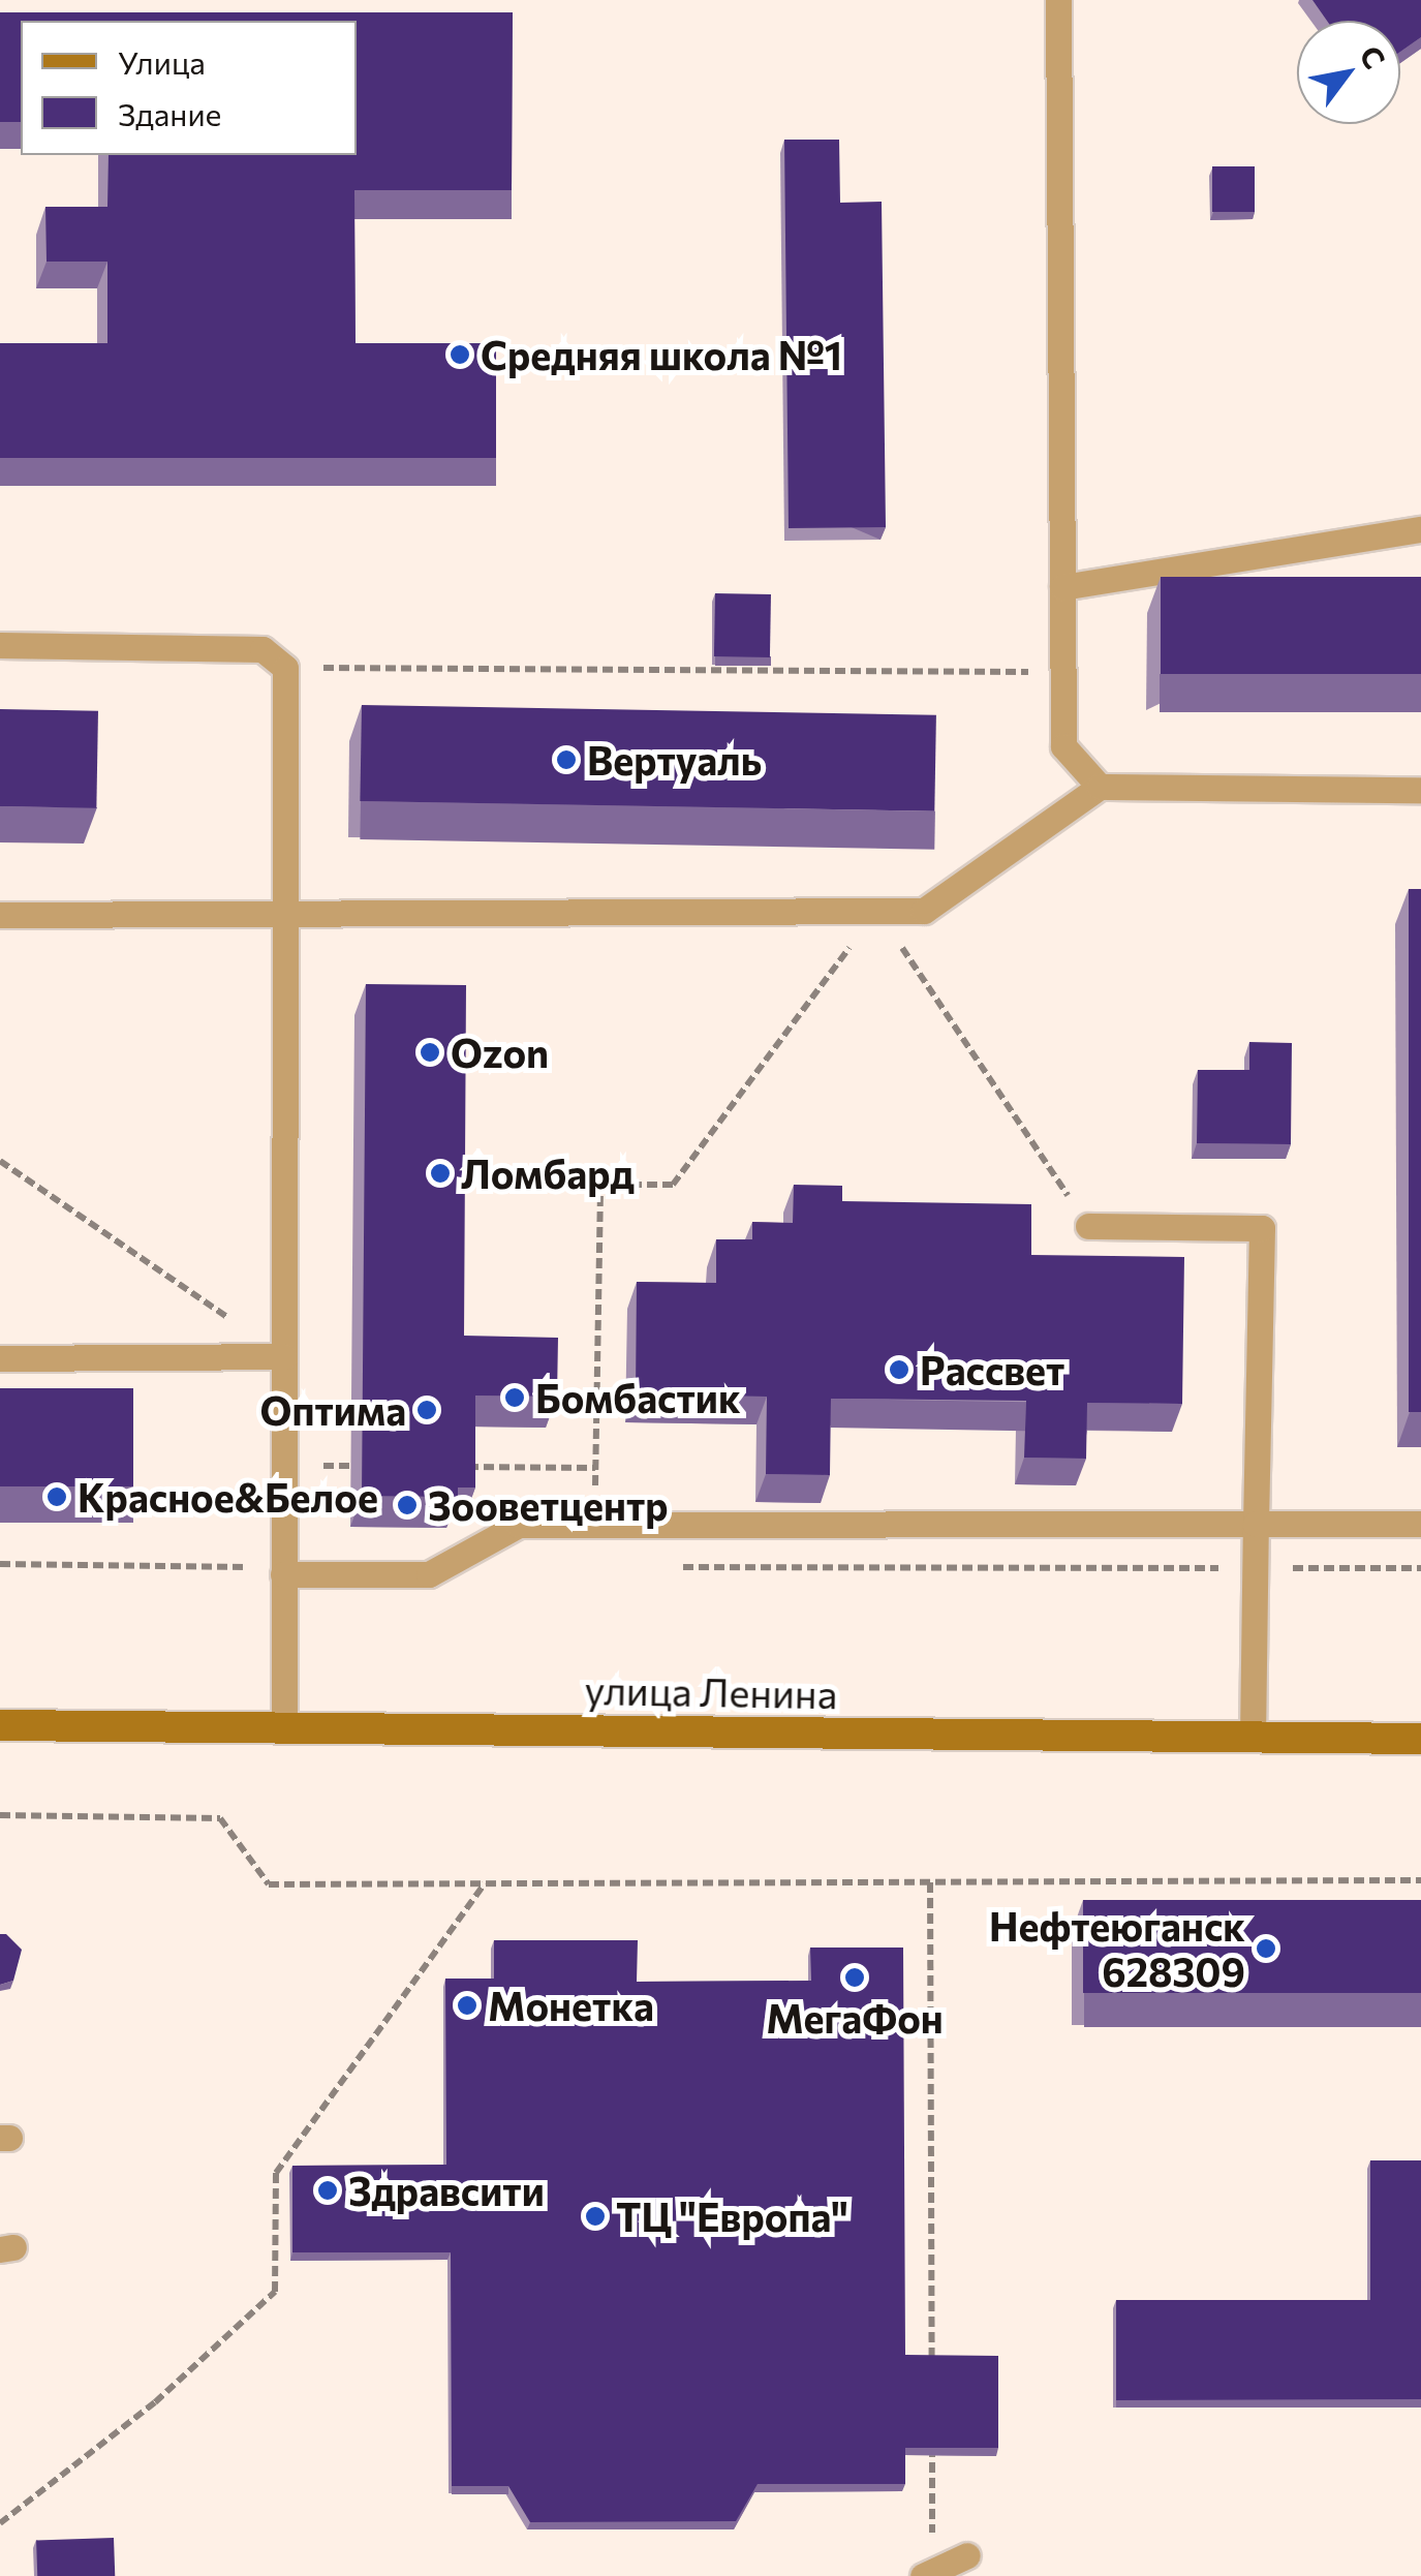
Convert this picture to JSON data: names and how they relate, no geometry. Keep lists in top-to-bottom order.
{
  "streets": {
    "main road": ["улица Ленина"]
  },
  "places": [
    "Средняя школа №1",
    "Вертуаль",
    "Ozon",
    "Ломбард",
    "Рассвет",
    "Бомбастик",
    "Оптима",
    "Красное&Белое",
    "Зооветцентр",
    "Нефтеюганск 628309",
    "МегаФон",
    "Монетка",
    "Здравсити",
    "ТЦ \"Европа\""
  ],
  "legend": ["Улица", "Здание"],
  "north": "top right"
}
